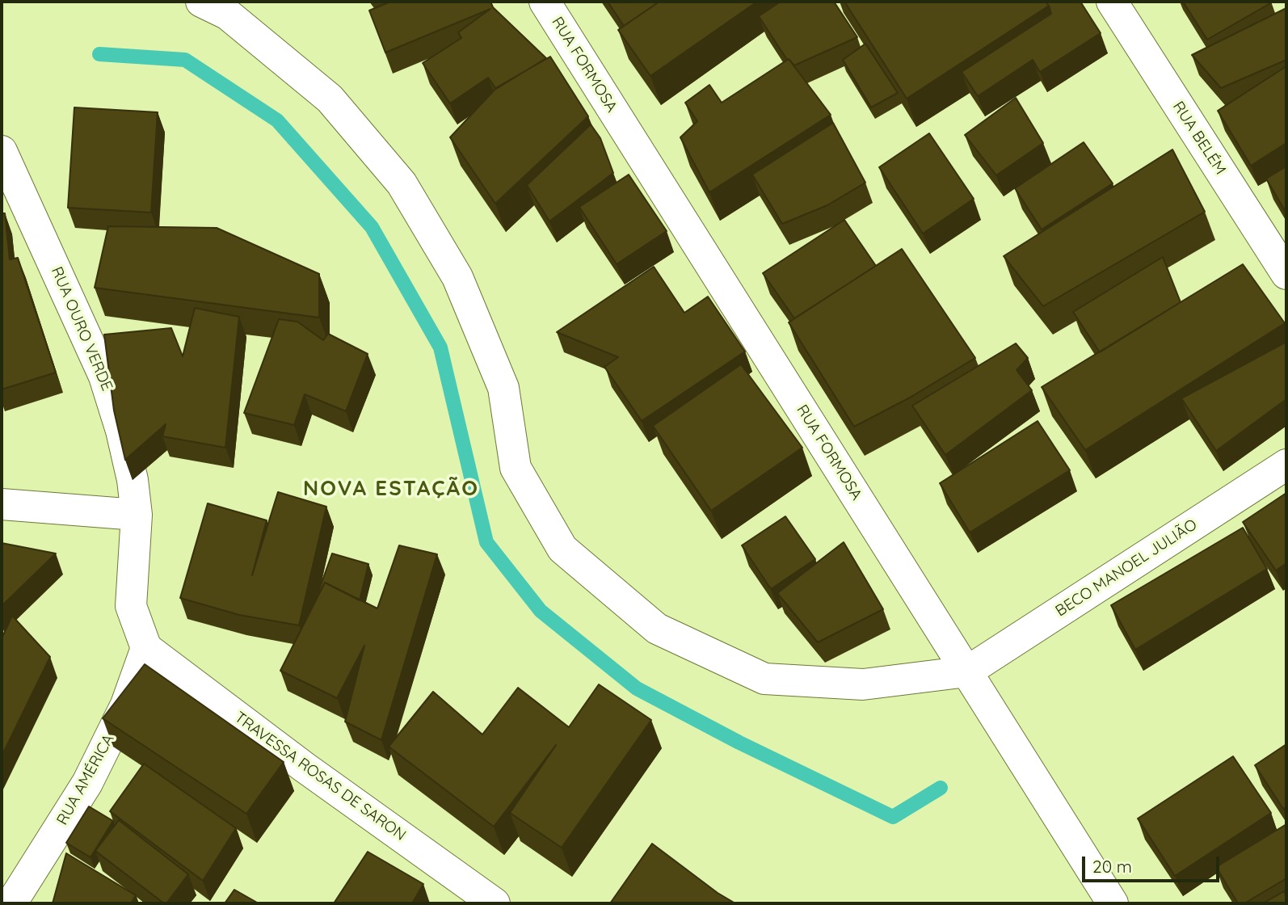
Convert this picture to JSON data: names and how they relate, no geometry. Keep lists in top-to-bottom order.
{
  "streets": {
    "street": [
      "RUA FORMOSA",
      "RUA BELÉM",
      "RUA OURO VERDE",
      "BECO MANOEL JULIÃO",
      "TRAVESSA ROSAS DE SARON",
      "RUA AMÉRICA"
    ]
  },
  "crossings": [
    ["RUA FORMOSA", "BECO MANOEL JULIÃO"],
    ["RUA OURO VERDE", "TRAVESSA ROSAS DE SARON"],
    ["RUA OURO VERDE", "RUA AMÉRICA"],
    ["TRAVESSA ROSAS DE SARON", "RUA AMÉRICA"]
  ],
  "districts": ["NOVA ESTAÇÃO"],
  "scale_bar": "20 m"
}
